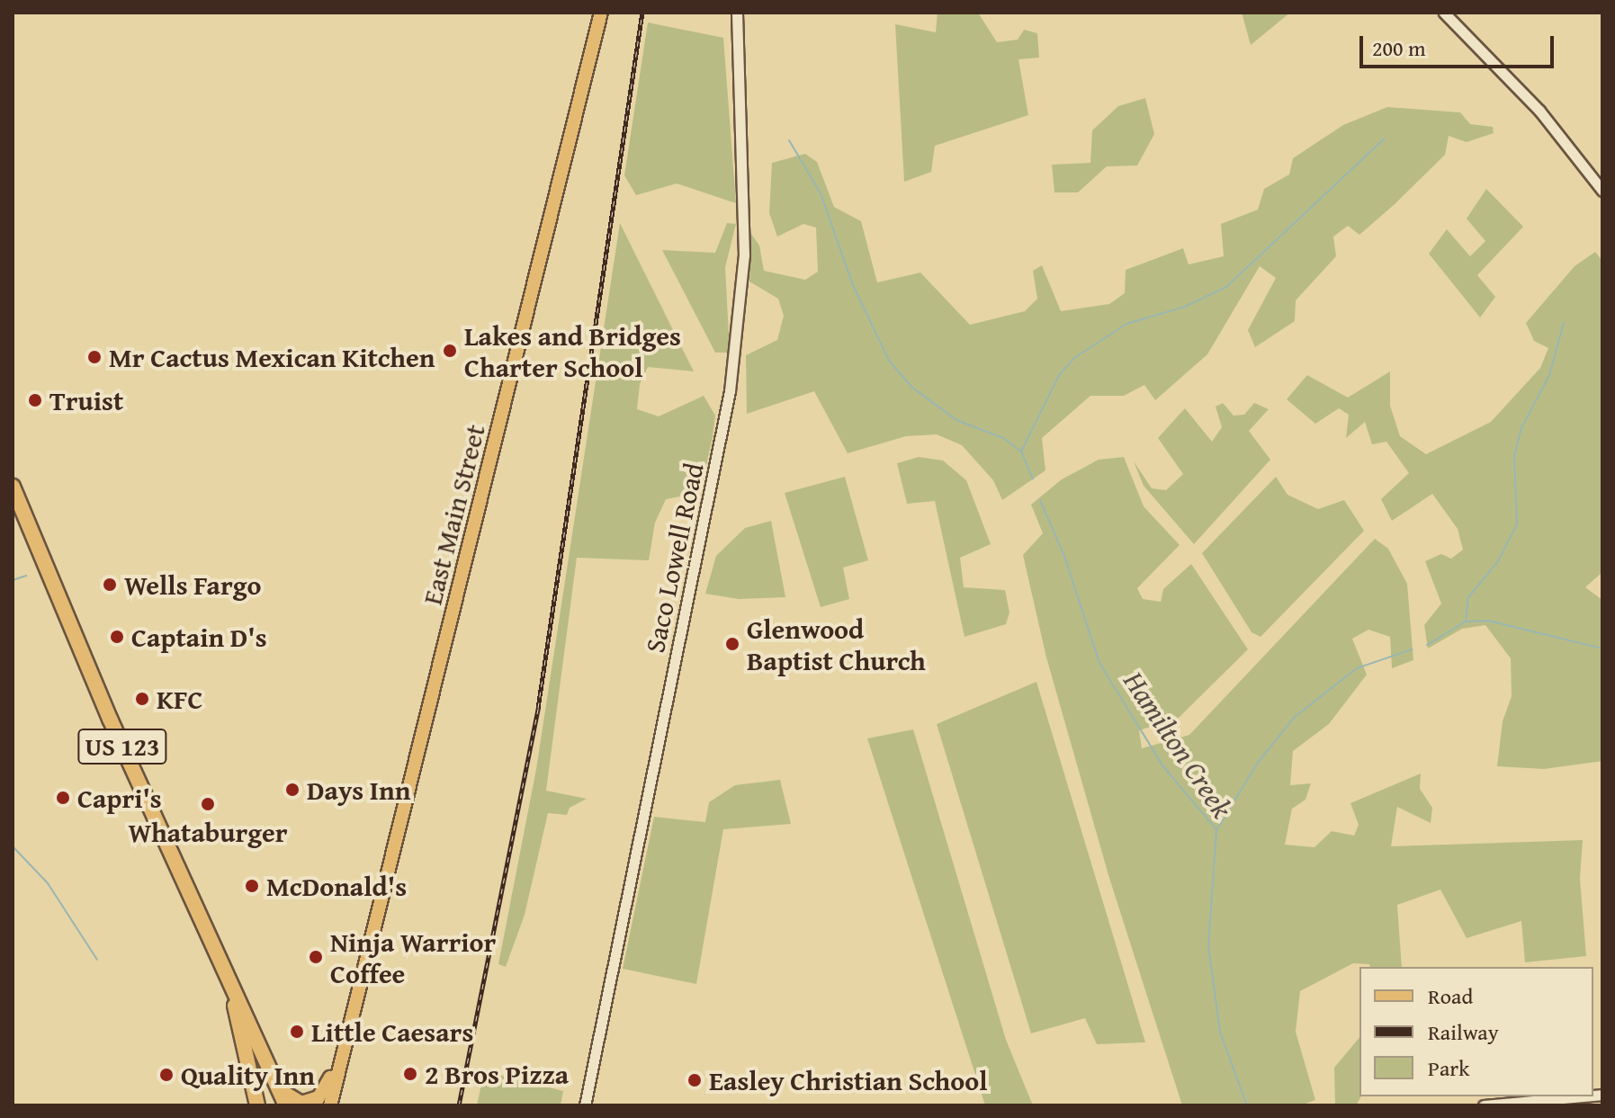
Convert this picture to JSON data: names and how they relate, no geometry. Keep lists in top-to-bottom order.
{
  "streets": {
    "highway": ["US 123"],
    "main road": ["East Main Street"],
    "street": ["Saco Lowell Road"]
  },
  "water": ["Hamilton Creek"],
  "places": [
    "Lakes and Bridges Charter School",
    "Mr Cactus Mexican Kitchen",
    "Truist",
    "Wells Fargo",
    "Captain D's",
    "Glenwood Baptist Church",
    "KFC",
    "Days Inn",
    "Capri's",
    "Whataburger",
    "McDonald's",
    "Ninja Warrior Coffee",
    "Little Caesars",
    "2 Bros Pizza",
    "Quality Inn",
    "Easley Christian School"
  ],
  "legend": ["Road", "Railway", "Park"],
  "scale_bar": "200 m"
}
